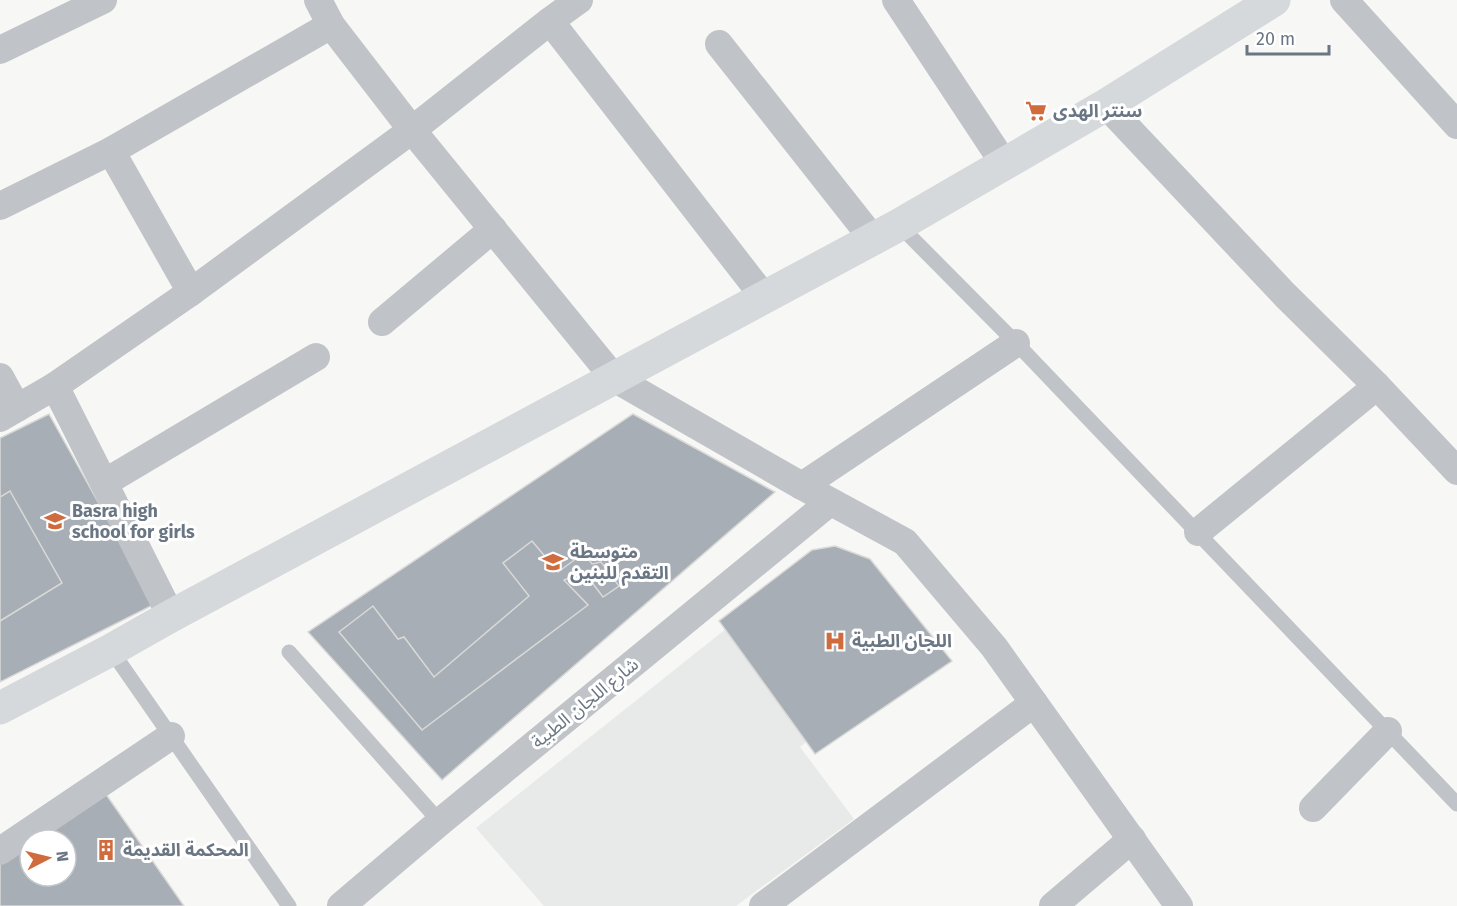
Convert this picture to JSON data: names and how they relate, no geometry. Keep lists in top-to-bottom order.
{
  "streets": {
    "street": ["شارع اللجان الطبية"]
  },
  "places": {
    "supermarket": ["سنتر الهدى"],
    "school or university": ["Basra high school for girls", "متوسطة التقدم للبنين"],
    "hospital": ["اللجان الطبية"],
    "building": ["المحكمة القديمة"]
  },
  "scale_bar": "20 m",
  "north": "right"
}
